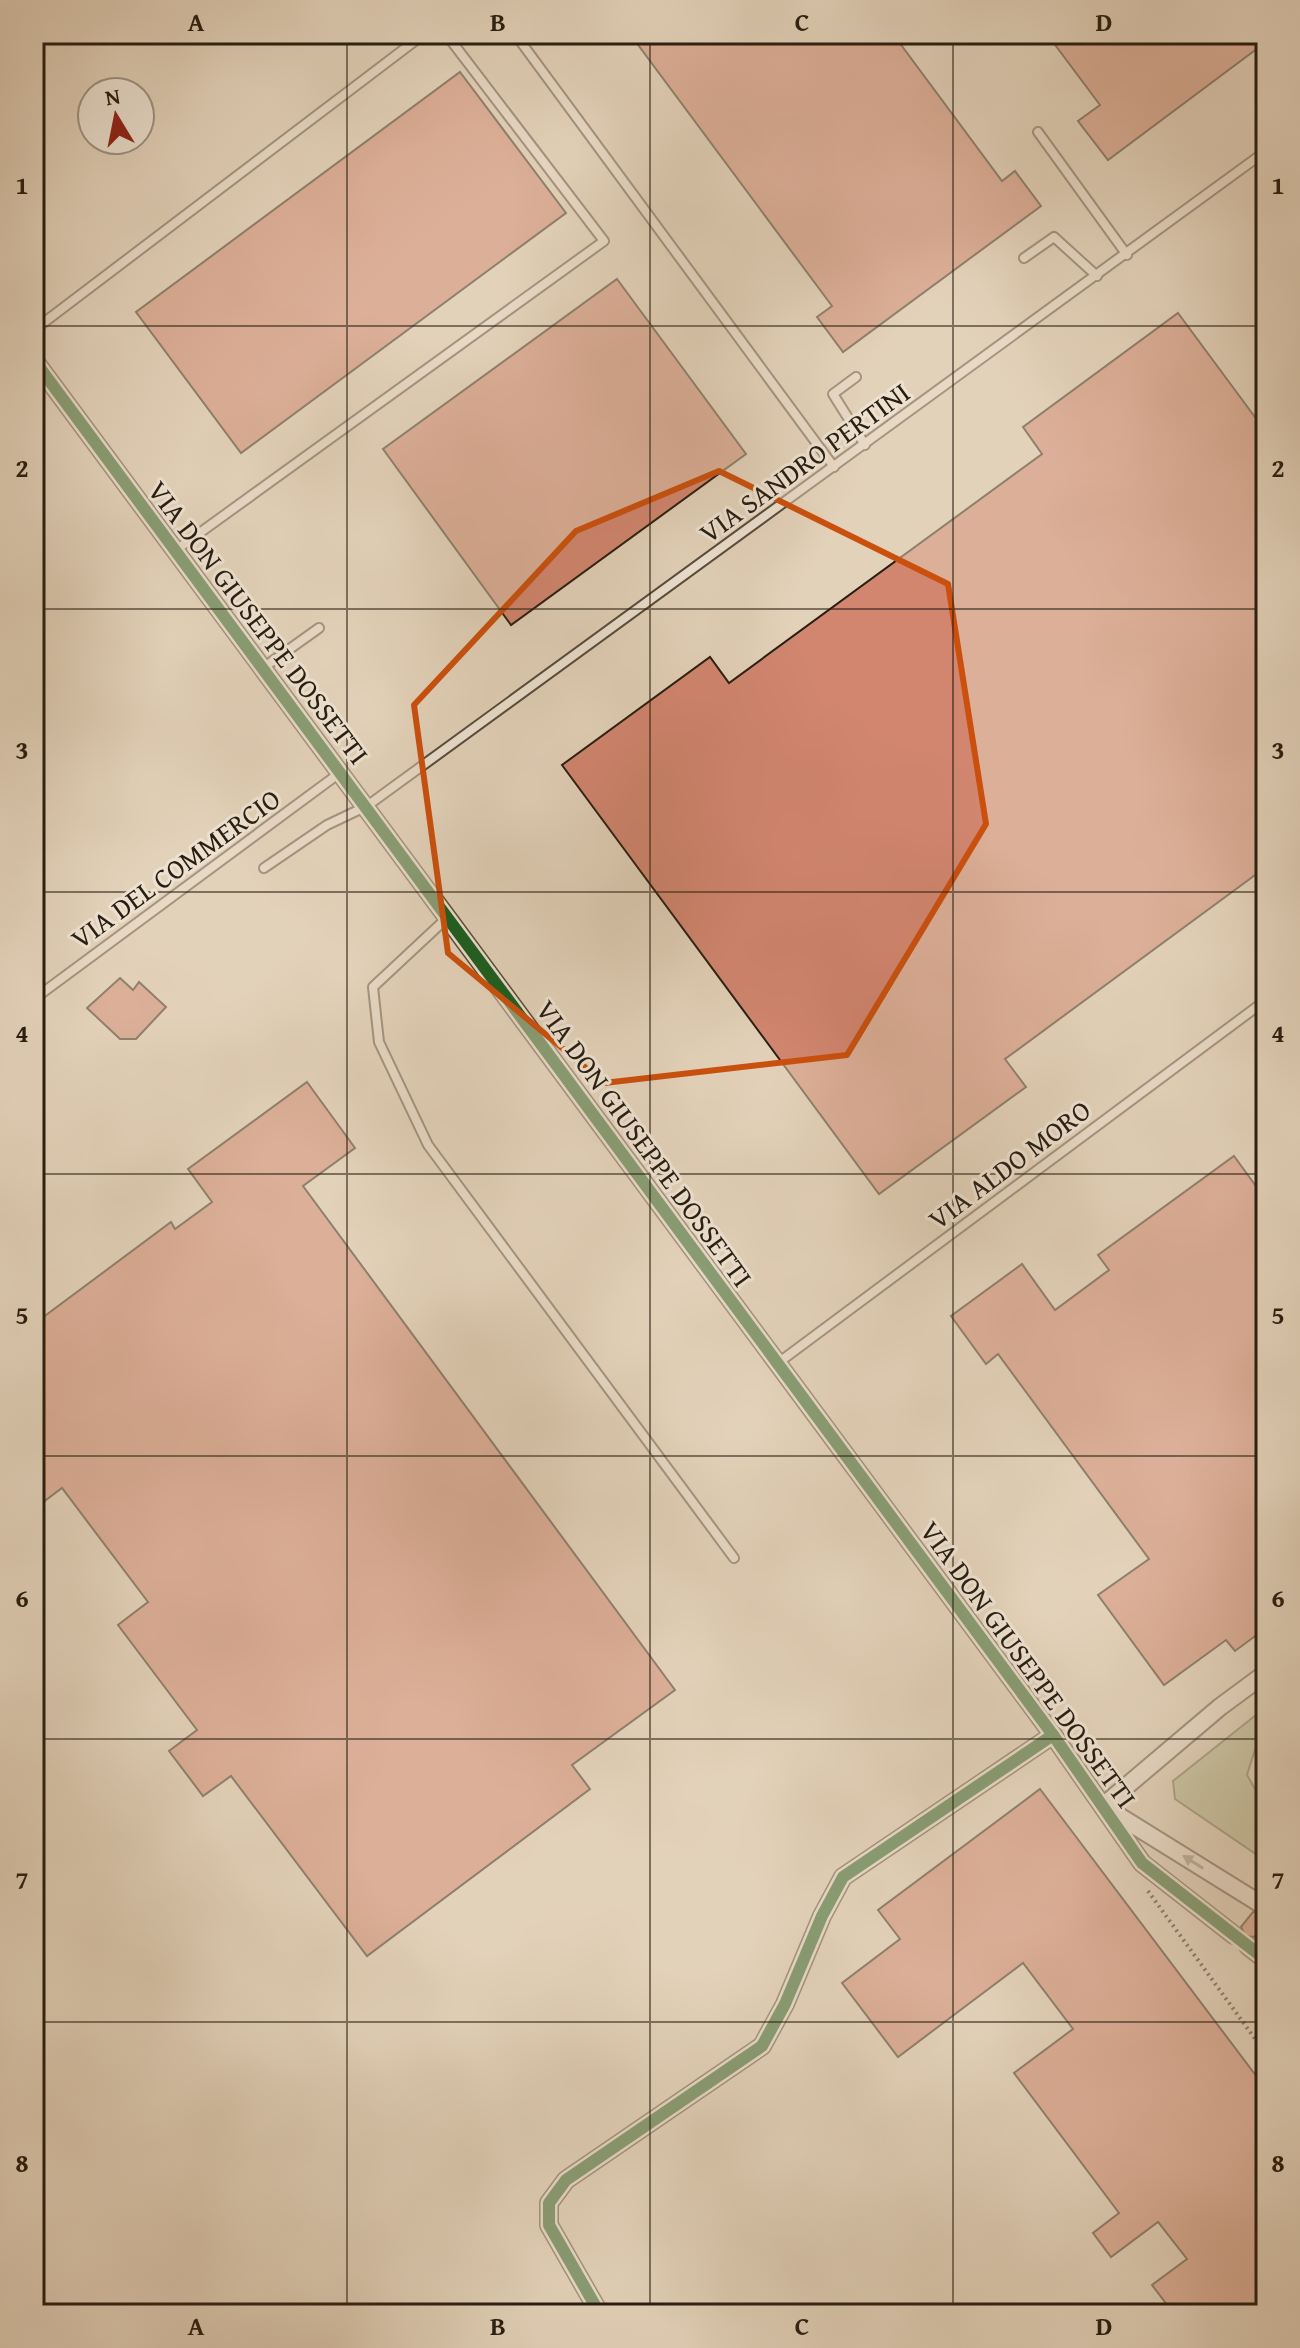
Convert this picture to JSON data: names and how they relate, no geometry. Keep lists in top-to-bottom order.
{
  "streets": {
    "street": ["VIA DON GIUSEPPE DOSSETTI"],
    "lane": ["VIA SANDRO PERTINI", "VIA DEL COMMERCIO", "VIA ALDO MORO"]
  },
  "crossings": [
    ["VIA SANDRO PERTINI", "VIA DON GIUSEPPE DOSSETTI"],
    ["VIA DON GIUSEPPE DOSSETTI", "VIA DEL COMMERCIO"],
    ["VIA DON GIUSEPPE DOSSETTI", "VIA ALDO MORO"]
  ],
  "north": "top",
  "grid": {
    "columns": [
      "A",
      "B",
      "C",
      "D"
    ],
    "rows": [
      "1",
      "2",
      "3",
      "4",
      "5",
      "6",
      "7",
      "8"
    ]
  }
}
